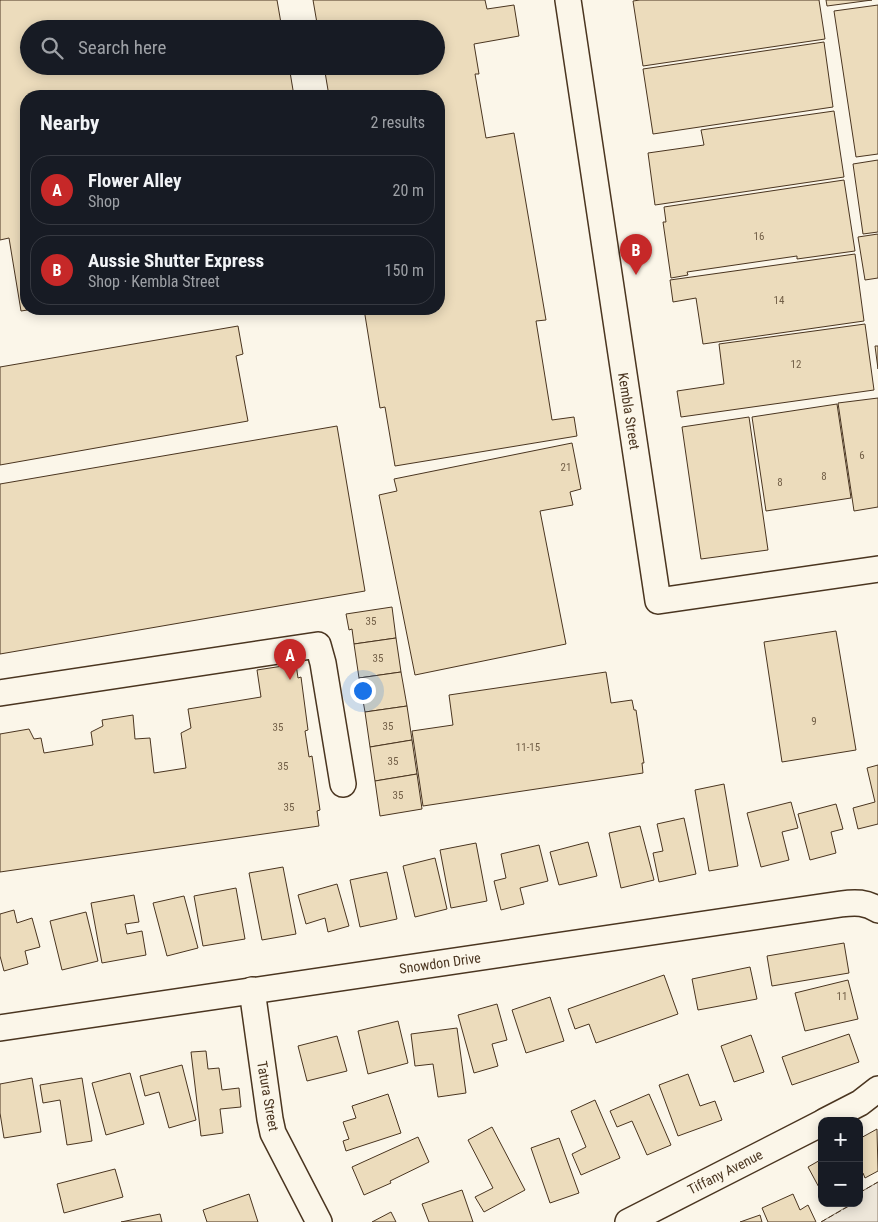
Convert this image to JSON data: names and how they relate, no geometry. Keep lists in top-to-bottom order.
{
  "streets": {
    "street": [
      "Kembla Street",
      "Snowdon Drive",
      "Tatura Street",
      "Tiffany Avenue"
    ]
  },
  "crossings": [
    ["Snowdon Drive", "Tatura Street"]
  ],
  "house_numbers": [
    "16",
    "14",
    "12",
    "6",
    "21",
    "8",
    "8",
    "35",
    "35",
    "9",
    "35",
    "35",
    "11-15",
    "35",
    "35",
    "35",
    "35",
    "11"
  ],
  "page": {
    "search": "Search here",
    "heading": ["Nearby", "2 results"],
    "list": [
      {
        "mark": "A",
        "name": "Flower Alley",
        "note": "Shop",
        "value": "20 m"
      },
      {
        "mark": "B",
        "name": "Aussie Shutter Express",
        "note": "Shop · Kembla Street",
        "value": "150 m"
      }
    ],
    "pins": ["B", "A"],
    "map_buttons": ["+", "−"]
  }
}
